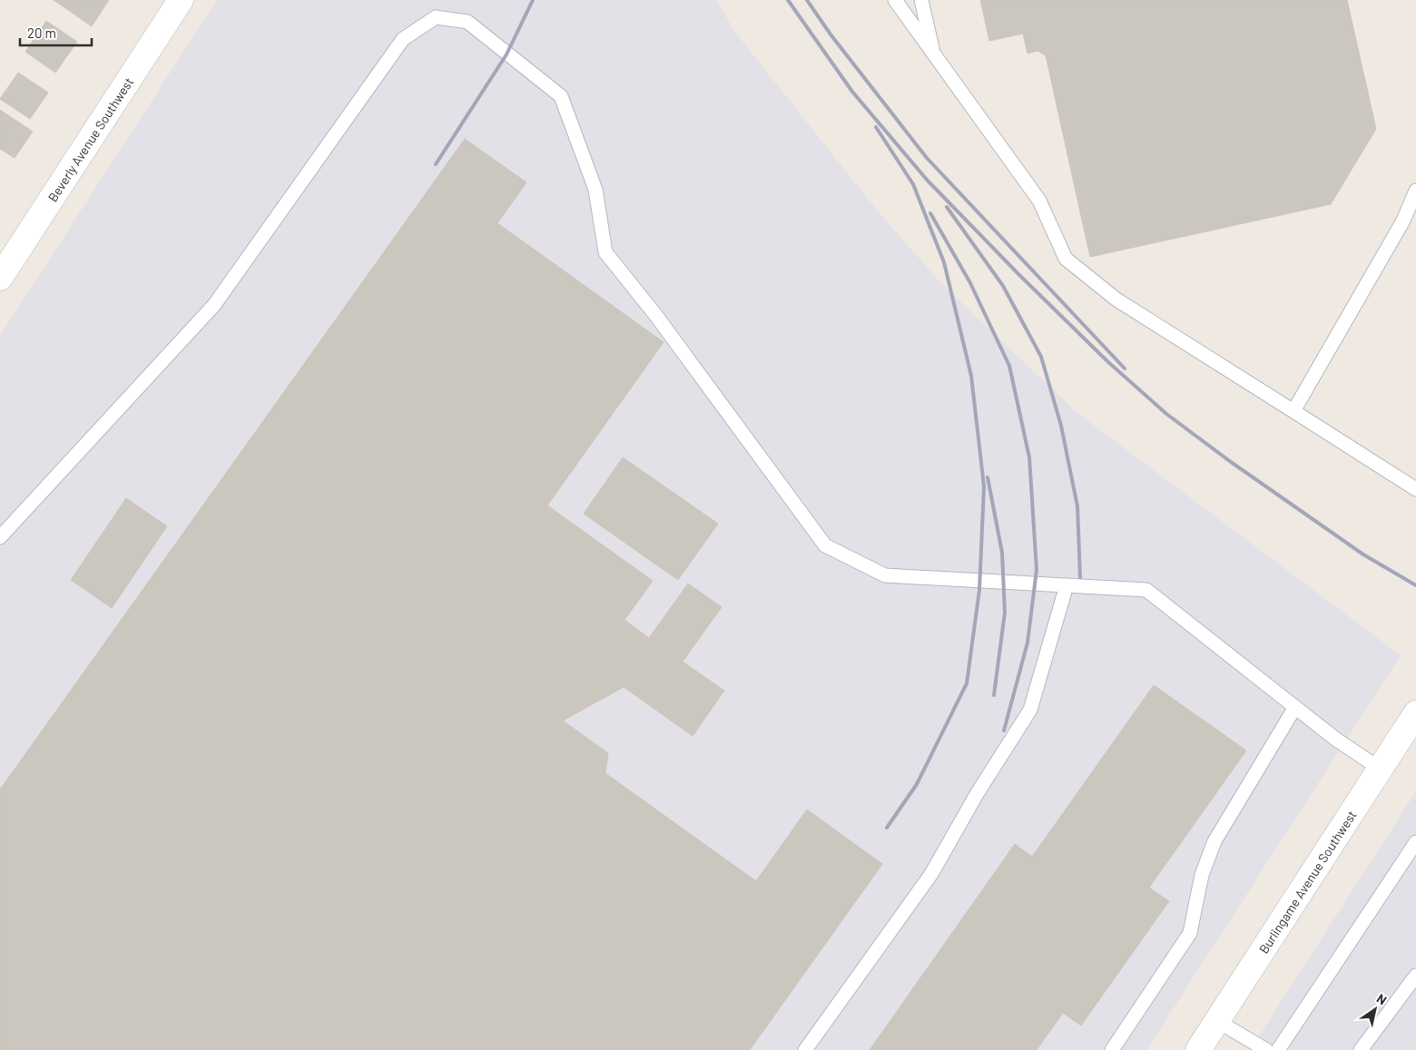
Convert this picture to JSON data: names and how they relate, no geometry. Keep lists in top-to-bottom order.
{
  "streets": {
    "street": ["Beverly Avenue Southwest", "Burlingame Avenue Southwest"]
  },
  "scale_bar": "20 m",
  "north": "top right"
}
